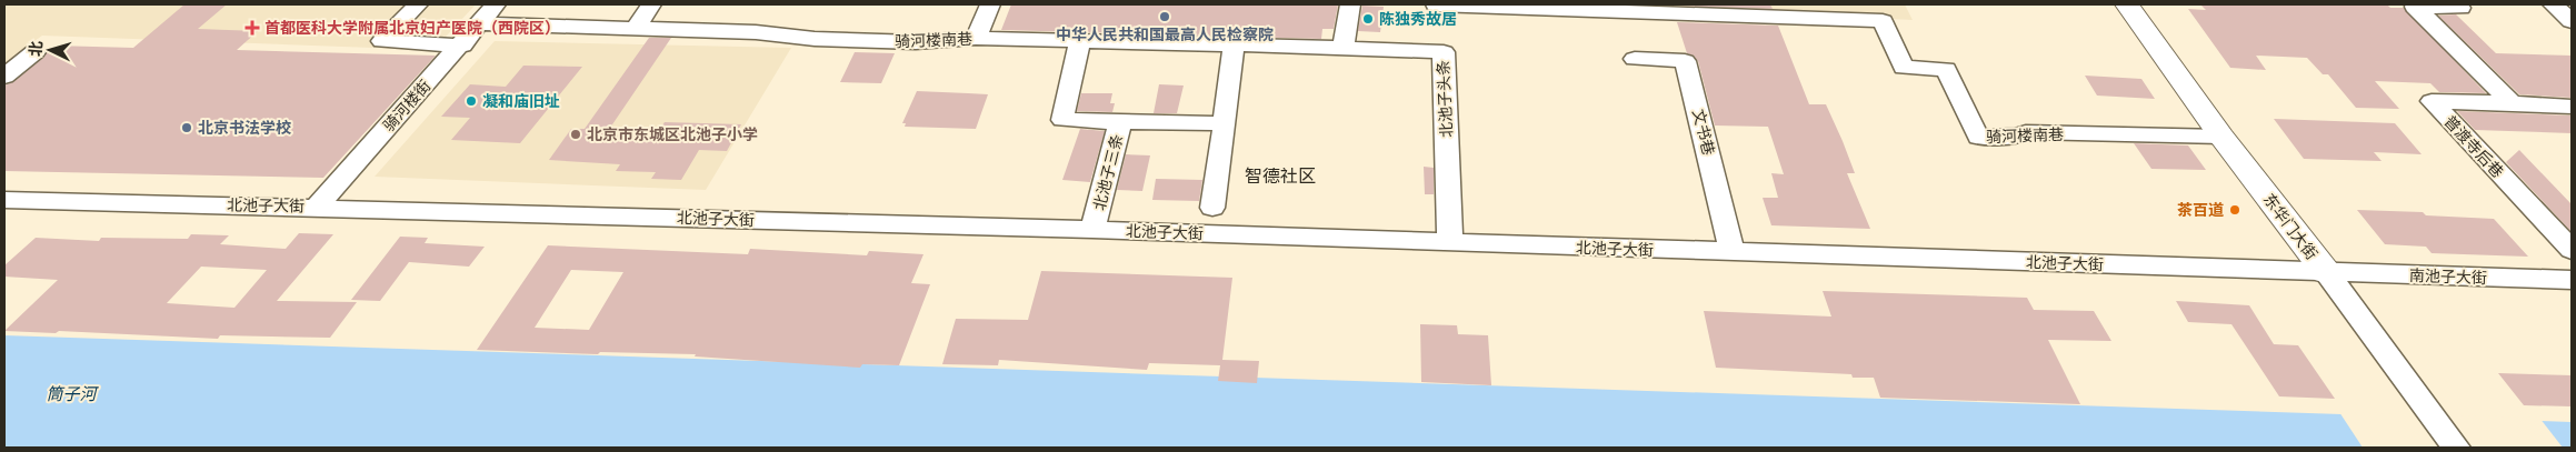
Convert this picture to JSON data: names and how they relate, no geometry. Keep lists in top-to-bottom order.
{
  "streets": {
    "main road": ["东华门大街"],
    "street": [
      "骑河楼南巷",
      "北池子头条",
      "骑河楼街",
      "文书巷",
      "普渡寺后巷",
      "北池子三条",
      "北池子大街",
      "南池子大街"
    ]
  },
  "crossings": [
    ["骑河楼南巷", "北池子头条"],
    ["骑河楼南巷", "骑河楼街"],
    ["骑河楼南巷", "北池子三条"],
    ["骑河楼南巷", "东华门大街"],
    ["北池子头条", "北池子大街"],
    ["骑河楼街", "北池子大街"],
    ["文书巷", "北池子大街"],
    ["北池子三条", "北池子大街"],
    ["北池子大街", "东华门大街"],
    ["北池子大街", "南池子大街"],
    ["东华门大街", "南池子大街"]
  ],
  "districts": ["智德社区"],
  "water": ["筒子河"],
  "places": {
    "other": [
      "中华人民共和国最高人民检察院",
      "陈独秀故居",
      "凝和庙旧址",
      "北京书法学校",
      "北京市东城区北池子小学",
      "茶百道"
    ],
    "health": ["首都医科大学附属北京妇产医院（西院区）"]
  },
  "north": "left"
}
